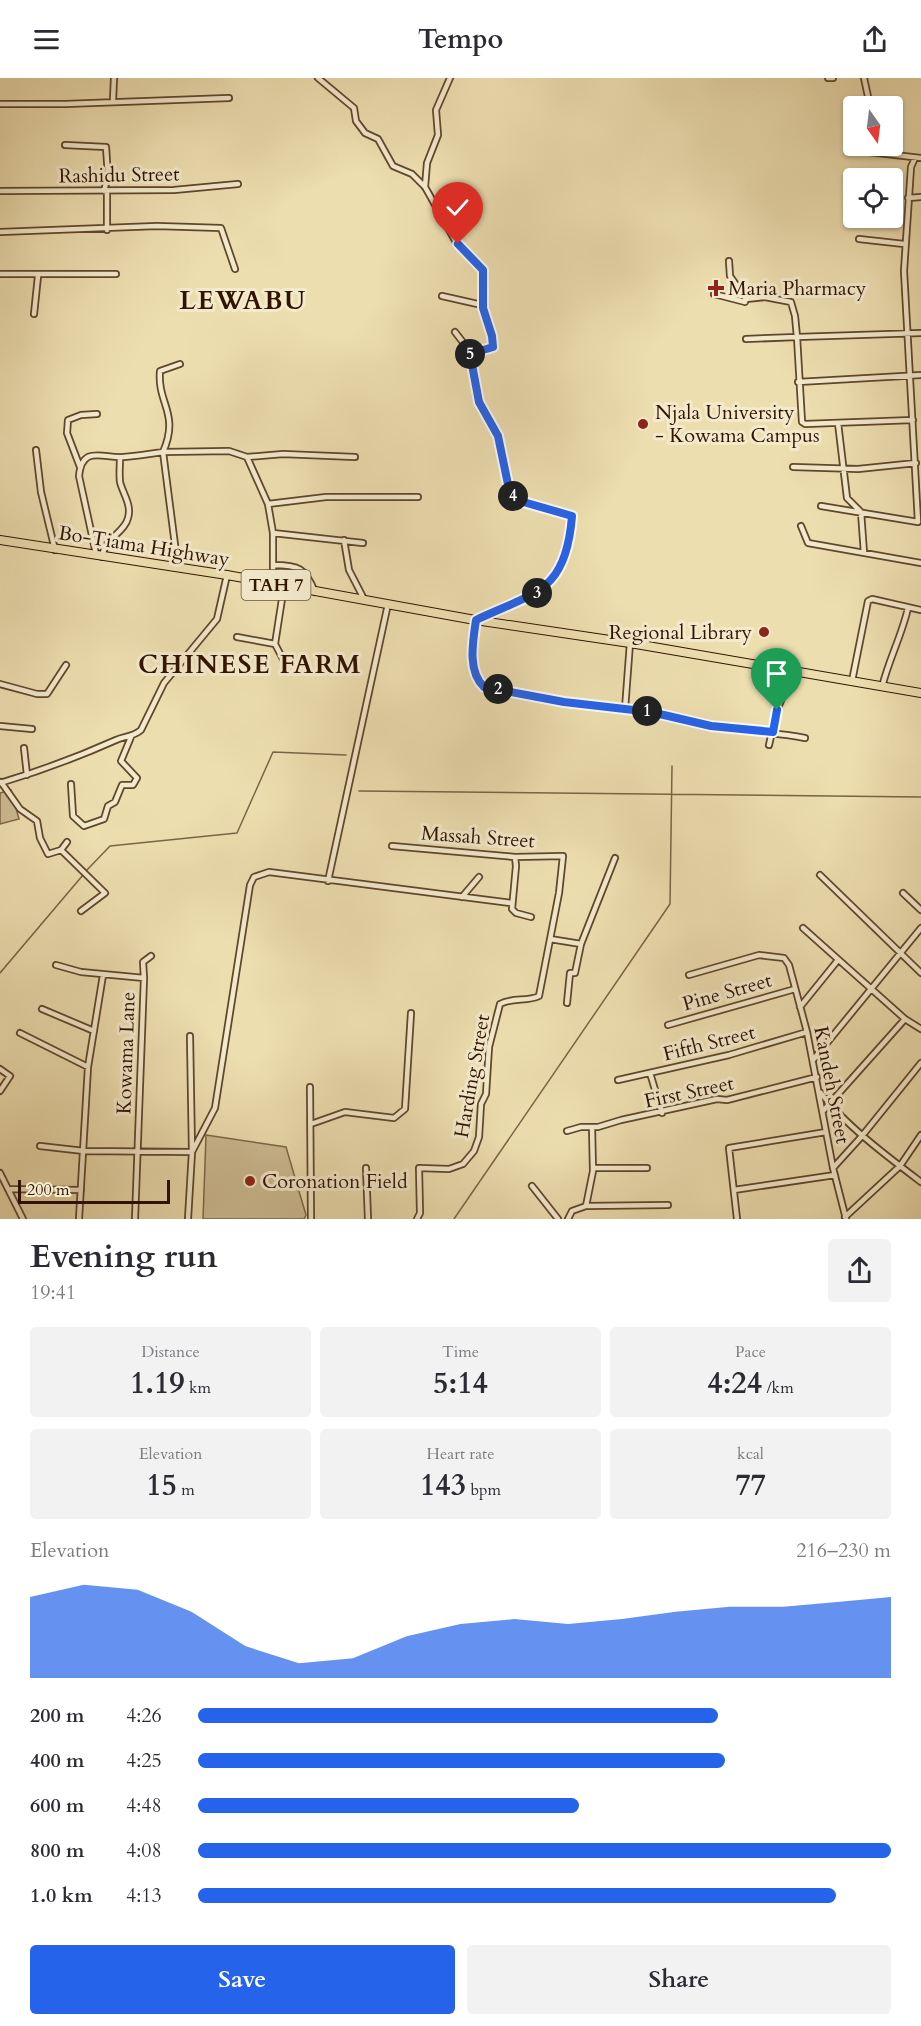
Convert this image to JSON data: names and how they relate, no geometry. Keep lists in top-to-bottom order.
{
  "streets": {
    "highway": ["Bo-Tiama Highway", "TAH 7"],
    "street": [
      "Rashidu Street",
      "Massah Street",
      "Pine Street",
      "Fifth Street",
      "Kowama Lane",
      "Harding Street",
      "Kandeh Street",
      "First Street"
    ]
  },
  "crossings": [
    ["Massah Street", "Harding Street"],
    ["Pine Street", "Kandeh Street"],
    ["Fifth Street", "Kandeh Street"],
    ["Kandeh Street", "First Street"]
  ],
  "districts": ["LEWABU", "CHINESE FARM"],
  "places": {
    "health": ["Maria Pharmacy"],
    "other": ["Njala University - Kowama Campus", "Regional Library", "Coronation Field"]
  },
  "scale_bar": "200 m",
  "north": "bottom",
  "page": {
    "header": "Tempo",
    "pins": [
      "5",
      "4",
      "3",
      "2",
      "1"
    ],
    "scale": "200 m",
    "heading": ["Evening run", "19:41"],
    "stats": [
      ["Distance", "1.19 km"],
      ["Time", "5:14"],
      ["Pace", "4:24 /km"],
      ["Elevation", "15 m"],
      ["Heart rate", "143 bpm"],
      ["kcal", "77"]
    ],
    "chart": ["Elevation", "216–230 m"],
    "list": [
      {
        "name": "200 m",
        "note": "4:26"
      },
      {
        "name": "400 m",
        "note": "4:25"
      },
      {
        "name": "600 m",
        "note": "4:48"
      },
      {
        "name": "800 m",
        "note": "4:08"
      },
      {
        "name": "1.0 km",
        "note": "4:13"
      }
    ],
    "buttons": ["Save", "Share"]
  }
}
